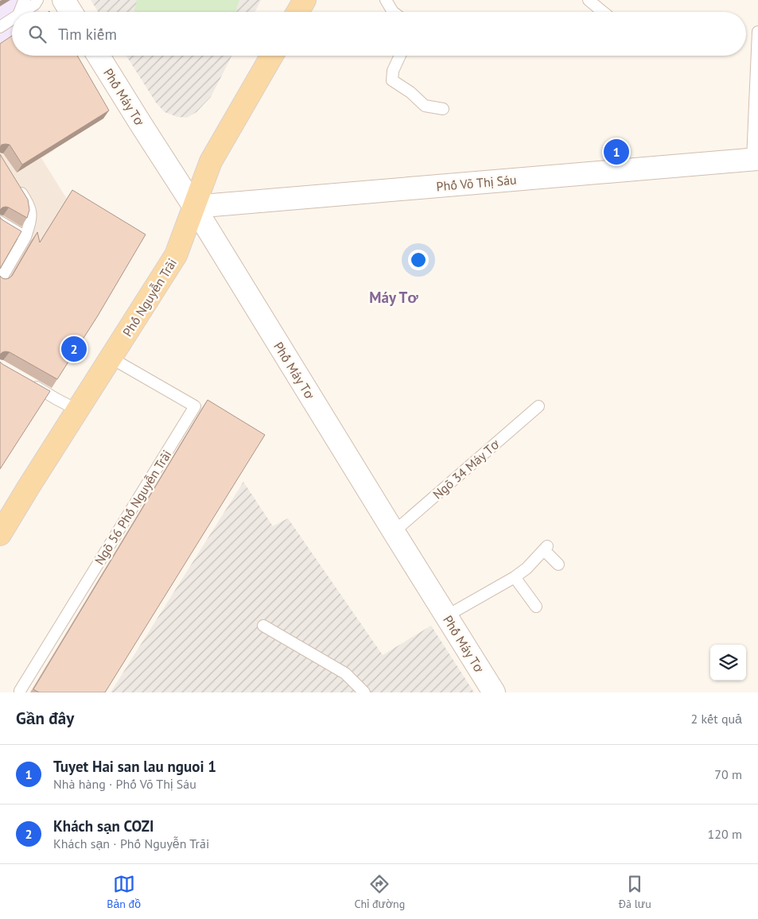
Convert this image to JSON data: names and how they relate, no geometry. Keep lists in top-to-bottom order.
{
  "streets": {
    "main road": ["Phố Nguyễn Trãi"],
    "street": ["Phố Máy Tơ", "Phố Võ Thị Sáu"],
    "lane": ["Ngõ 34 Máy Tơ", "Ngõ 56 Phố Nguyễn Trãi"]
  },
  "crossings": [
    ["Phố Máy Tơ", "Phố Võ Thị Sáu"],
    ["Phố Máy Tơ", "Phố Nguyễn Trãi"],
    ["Phố Máy Tơ", "Ngõ 34 Máy Tơ"],
    ["Phố Võ Thị Sáu", "Phố Nguyễn Trãi"],
    ["Phố Nguyễn Trãi", "Ngõ 56 Phố Nguyễn Trãi"]
  ],
  "districts": ["Máy Tơ"],
  "page": {
    "search": "Tìm kiếm",
    "pins": ["1", "2"],
    "heading": ["Gần đây", "2 kết quả"],
    "list": [
      {
        "mark": "1",
        "name": "Tuyet Hai san lau nguoi 1",
        "note": "Nhà hàng · Phố Võ Thị Sáu",
        "value": "70 m"
      },
      {
        "mark": "2",
        "name": "Khách sạn COZI",
        "note": "Khách sạn · Phố Nguyễn Trãi",
        "value": "120 m"
      }
    ],
    "nav": ["Bản đồ", "Chỉ đường", "Đã lưu"]
  }
}
